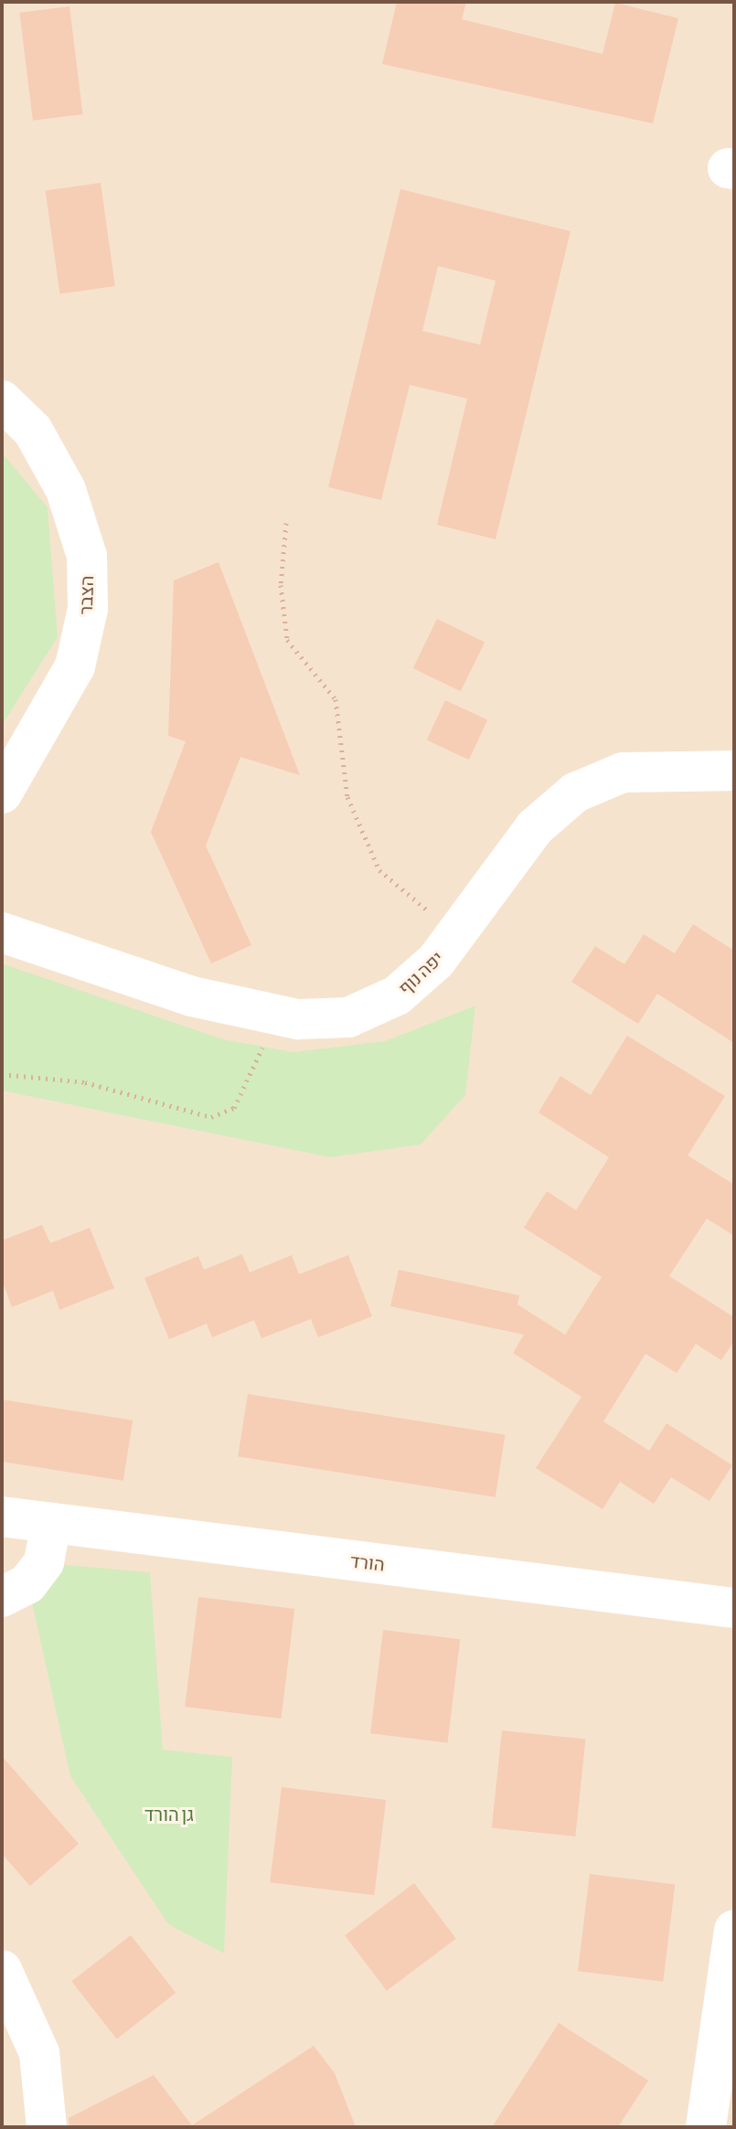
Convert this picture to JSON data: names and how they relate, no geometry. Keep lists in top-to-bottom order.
{
  "streets": {
    "street": ["הצבר", "יפה נוף", "הורד"]
  },
  "parks": ["גן הורד"]
}
